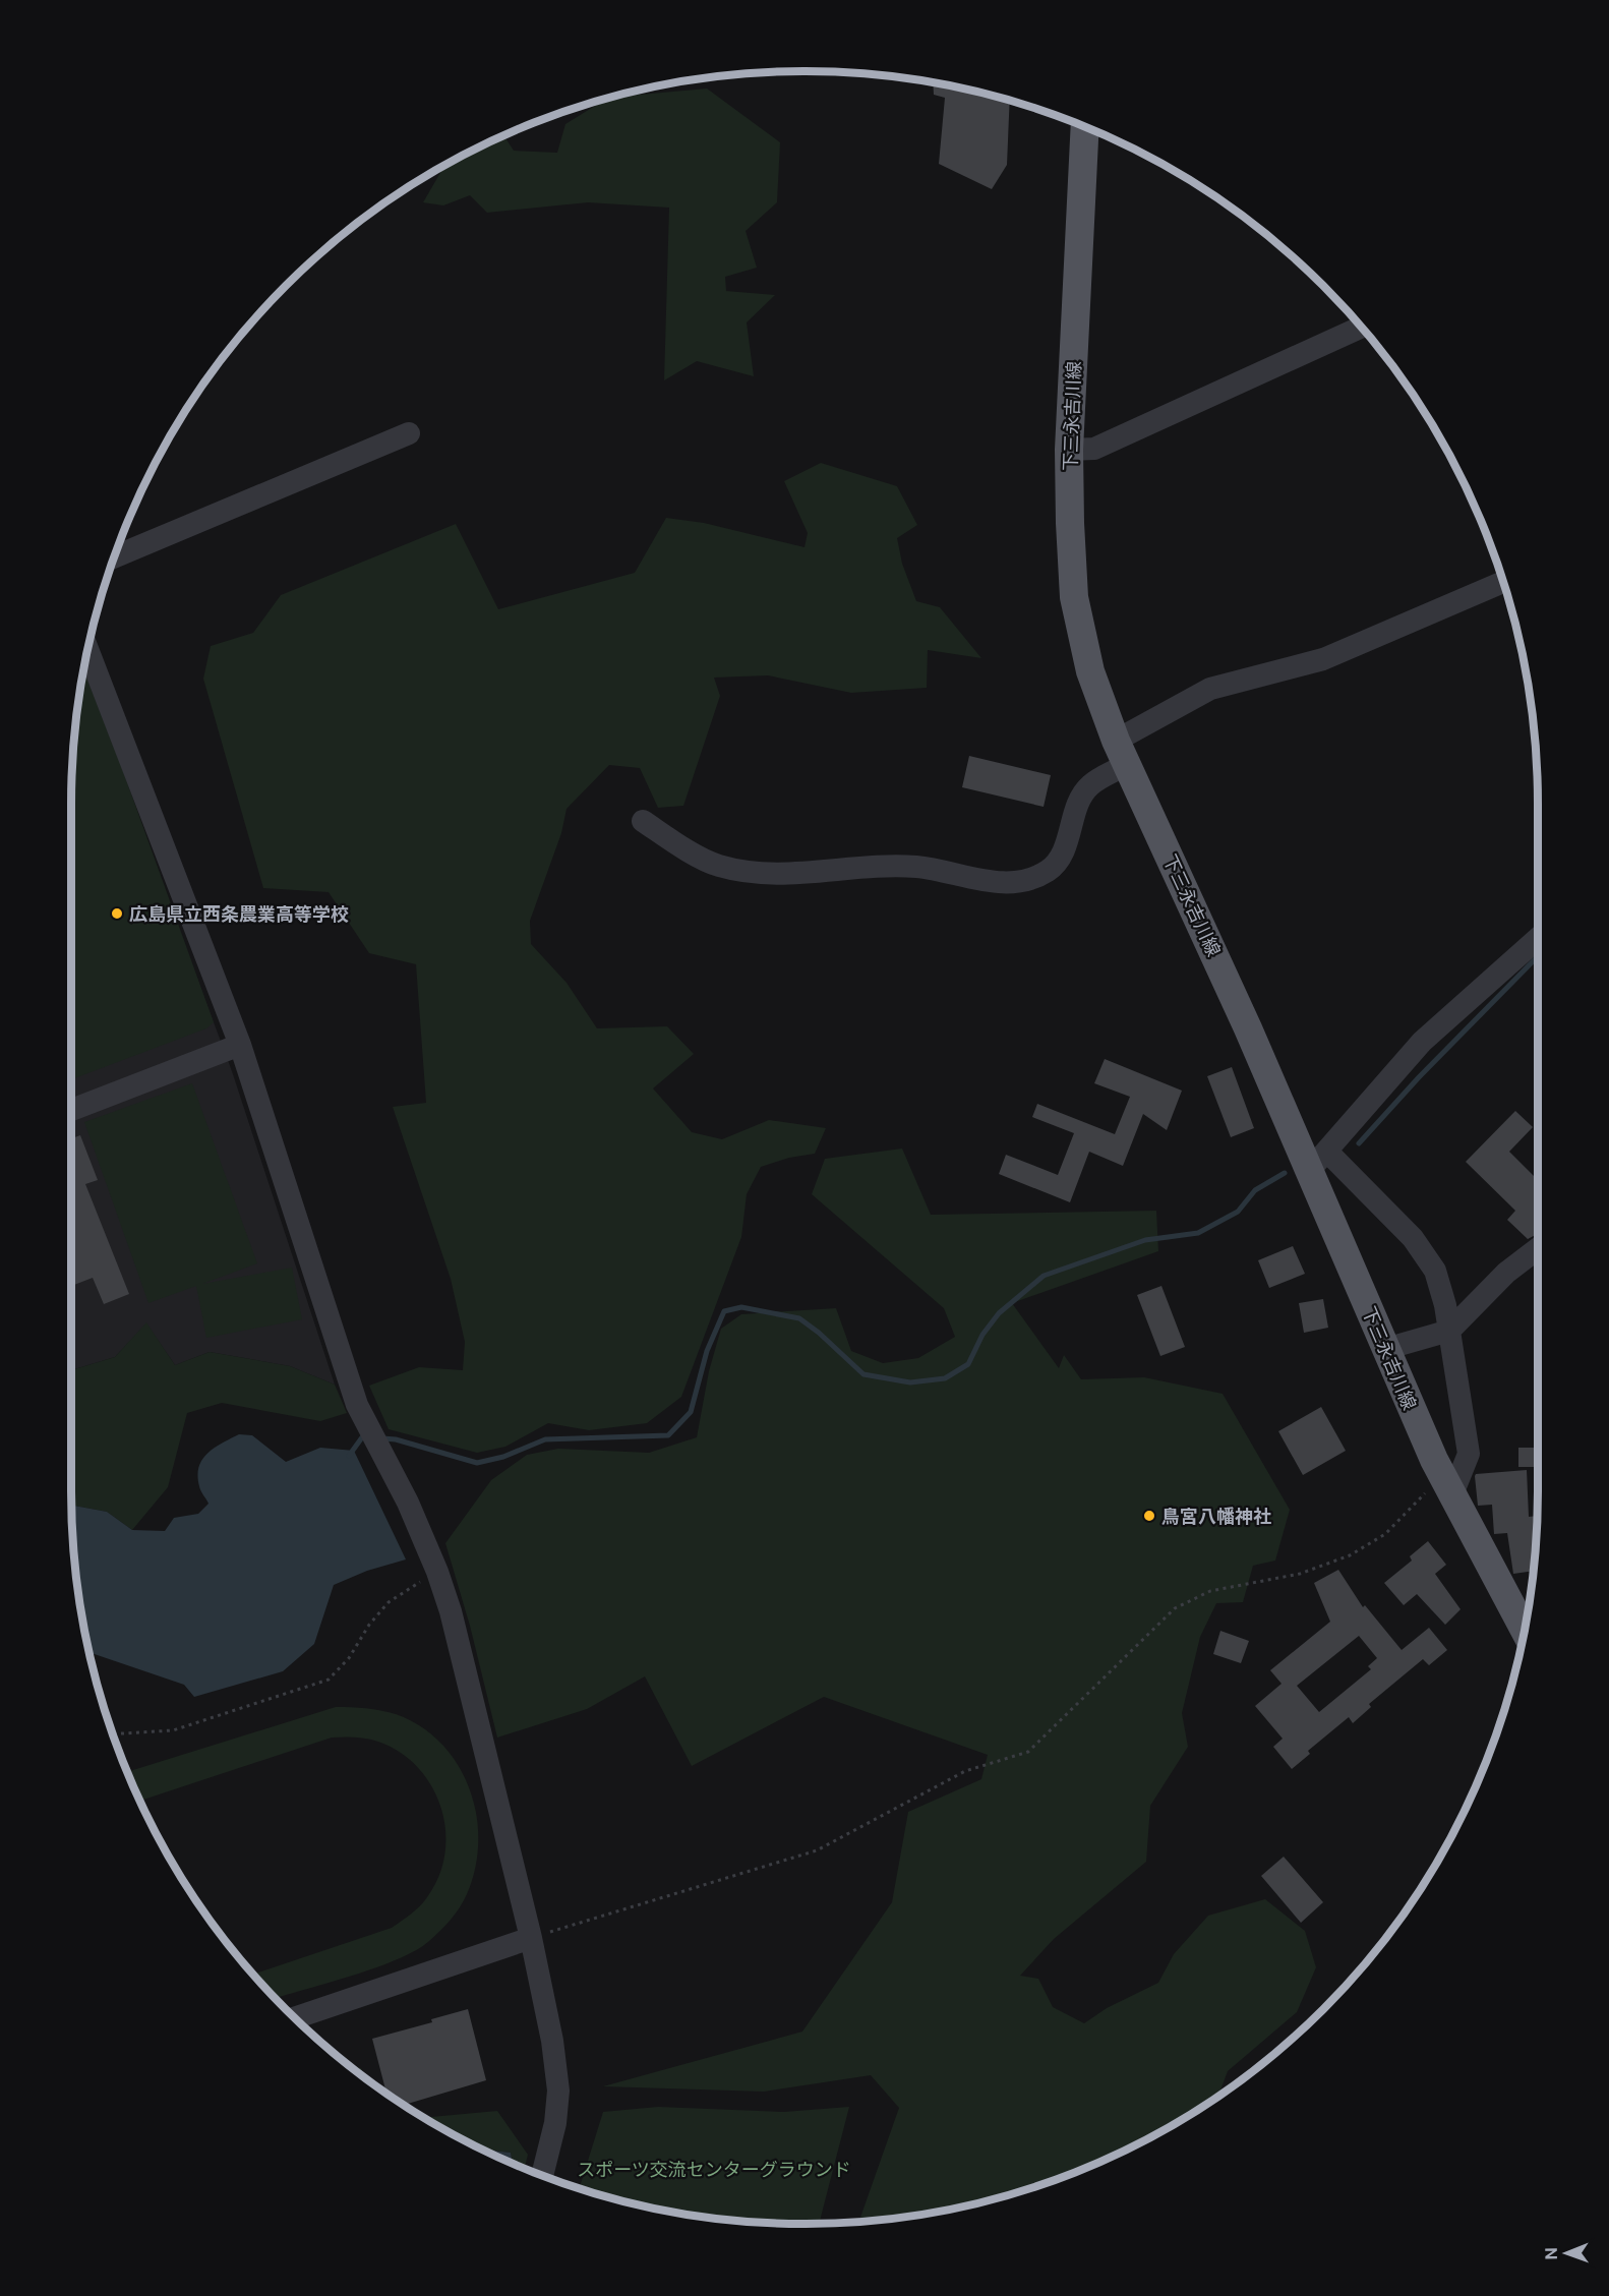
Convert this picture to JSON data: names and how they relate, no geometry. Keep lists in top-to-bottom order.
{
  "streets": {
    "main road": ["下三永吉川線"]
  },
  "parks": ["スポーツ交流センターグラウンド"],
  "places": ["広島県立西条農業高等学校", "鳥宮八幡神社"],
  "north": "left"
}
